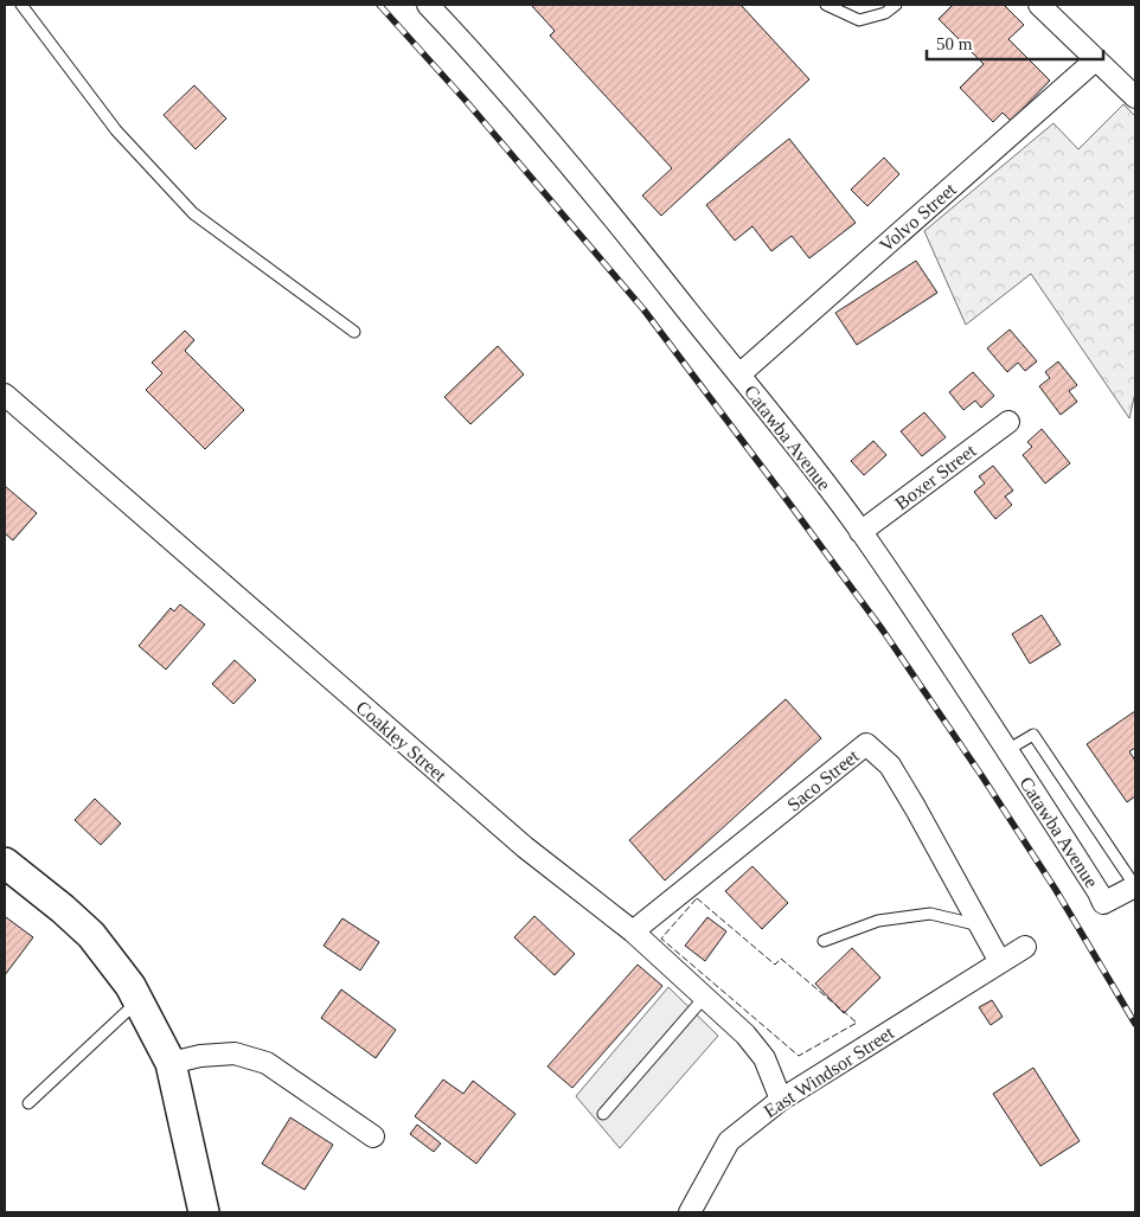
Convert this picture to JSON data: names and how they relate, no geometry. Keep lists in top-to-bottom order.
{
  "streets": {
    "street": [
      "Volvo Street",
      "Catawba Avenue",
      "Boxer Street",
      "Coakley Street",
      "Saco Street",
      "East Windsor Street"
    ]
  },
  "crossings": [
    ["Volvo Street", "Catawba Avenue"],
    ["Catawba Avenue", "Boxer Street"],
    ["Coakley Street", "Saco Street"],
    ["Coakley Street", "East Windsor Street"],
    ["Saco Street", "East Windsor Street"]
  ],
  "scale_bar": "50 m"
}
